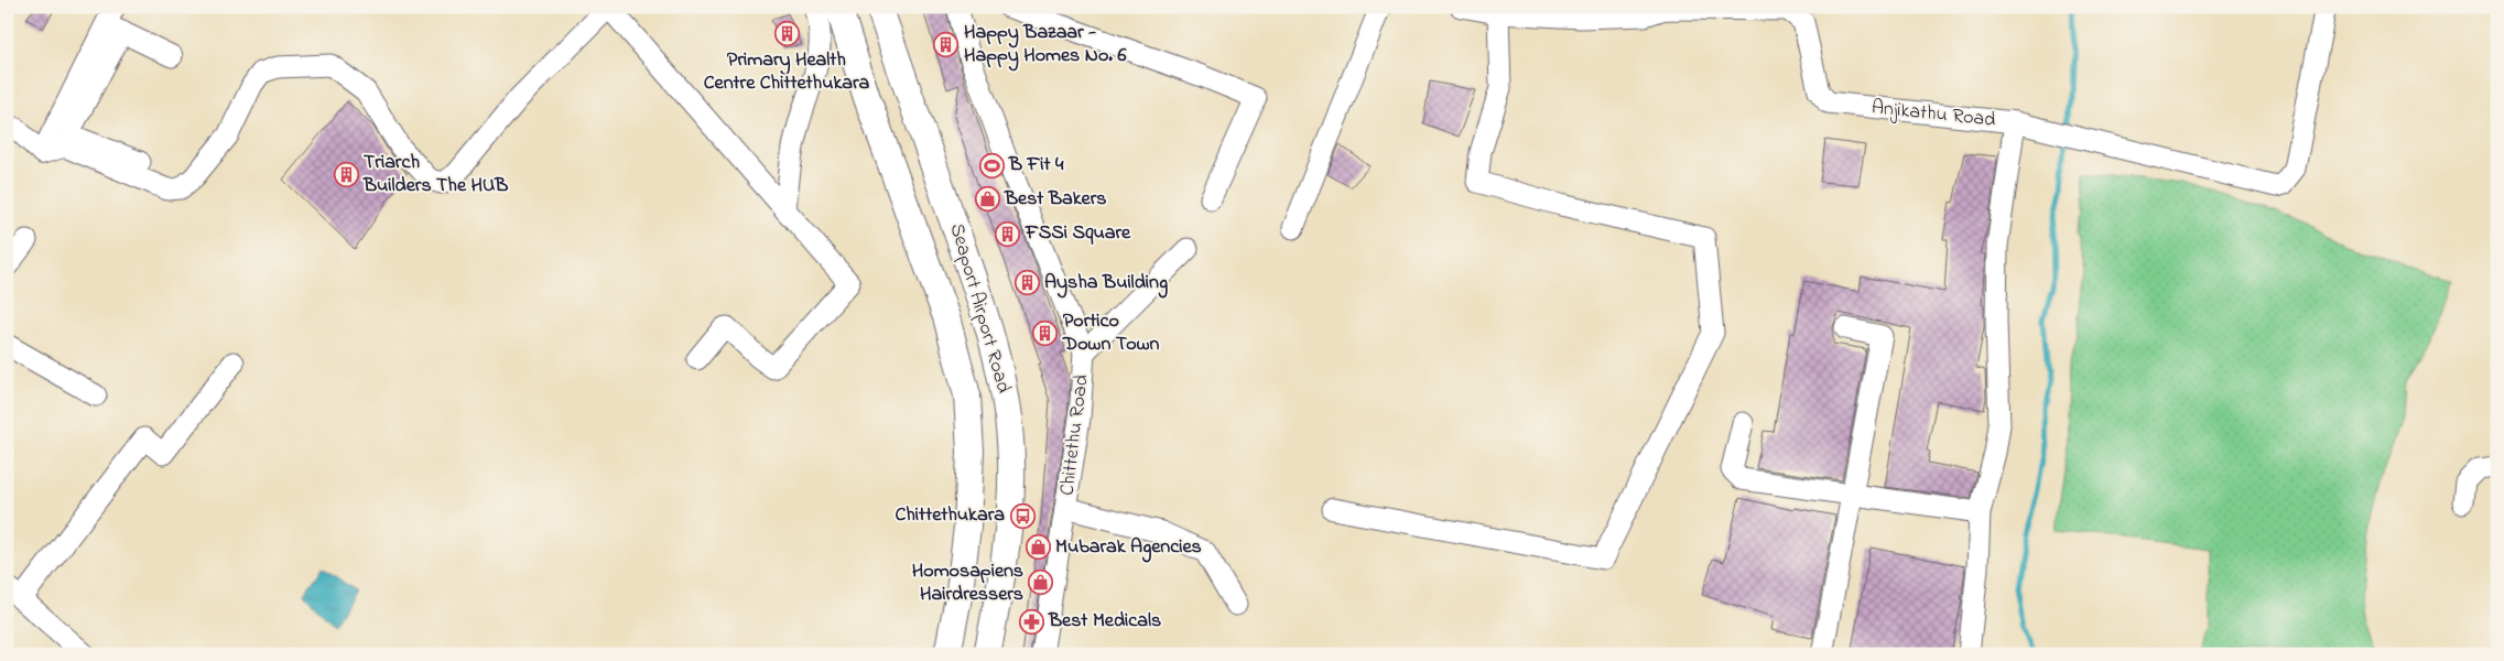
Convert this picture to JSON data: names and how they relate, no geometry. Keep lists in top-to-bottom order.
{
  "streets": {
    "main road": ["Seaport Airport Road"],
    "street": ["Anjikathu Road", "Chittethu Road"]
  },
  "places": {
    "building": [
      "Primary Health Centre Chittethukara",
      "Happy Bazaar - Happy Homes No. 6",
      "Triarch Builders The HUB",
      "FSSi Square",
      "Aysha Building",
      "Portico Down Town"
    ],
    "sports": ["B Fit 4"],
    "shop": ["Best Bakers", "Mubarak Agencies", "Homosapiens Hairdressers"],
    "bus stop": ["Chittethukara"],
    "pharmacy": ["Best Medicals"]
  }
}
